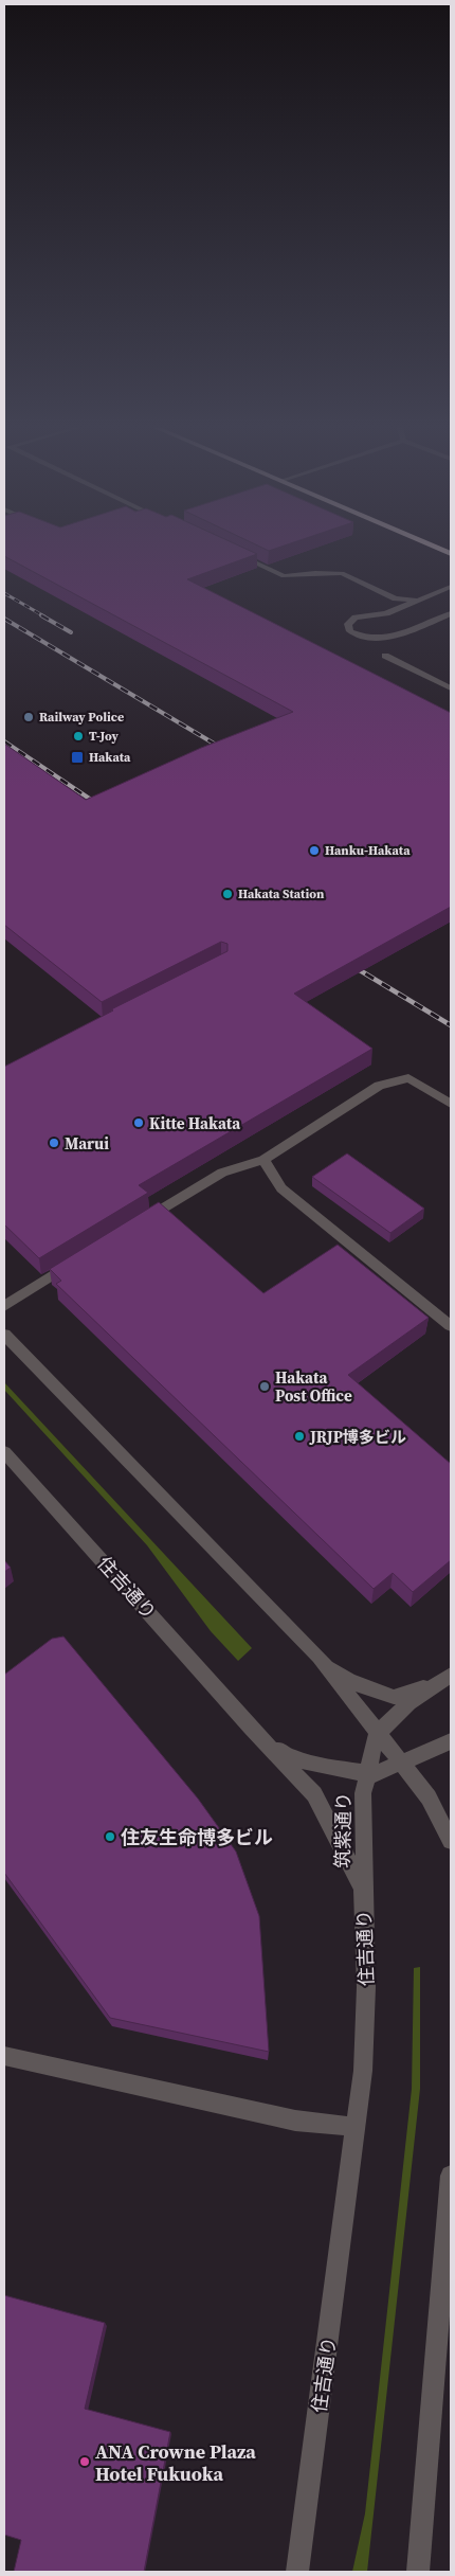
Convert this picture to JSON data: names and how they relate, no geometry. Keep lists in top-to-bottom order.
{
  "streets": {
    "street": ["住吉通り", "筑紫通り"]
  },
  "crossings": [
    ["住吉通り", "筑紫通り"]
  ],
  "places": {
    "other": [
      "Railway Police",
      "T-Joy",
      "Hanku-Hakata",
      "Hakata Station",
      "Kitte Hakata",
      "Marui",
      "Hakata Post Office",
      "JRJP博多ビル",
      "住友生命博多ビル",
      "ANA Crowne Plaza Hotel Fukuoka"
    ],
    "transit": ["Hakata"]
  }
}
